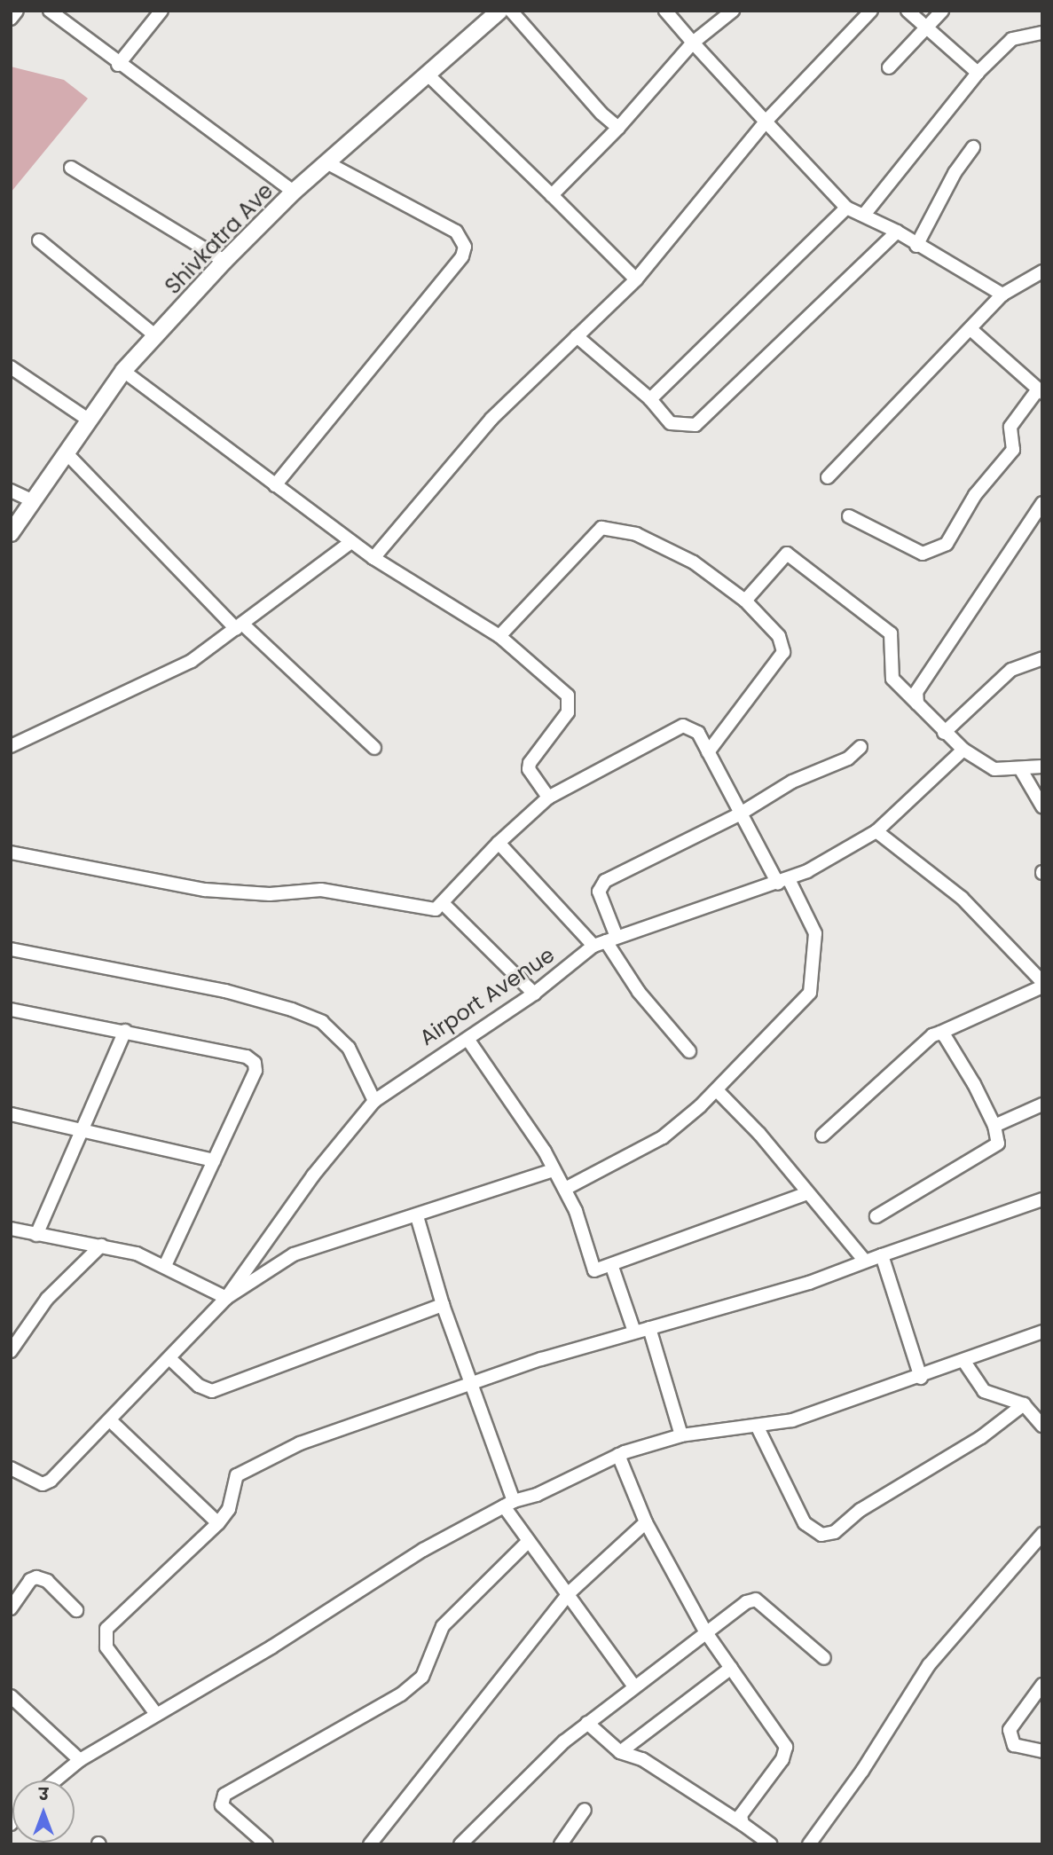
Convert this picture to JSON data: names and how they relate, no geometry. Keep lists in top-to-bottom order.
{
  "streets": {
    "street": ["Shivkatra Ave", "Airport Avenue"]
  },
  "north": "top"
}
